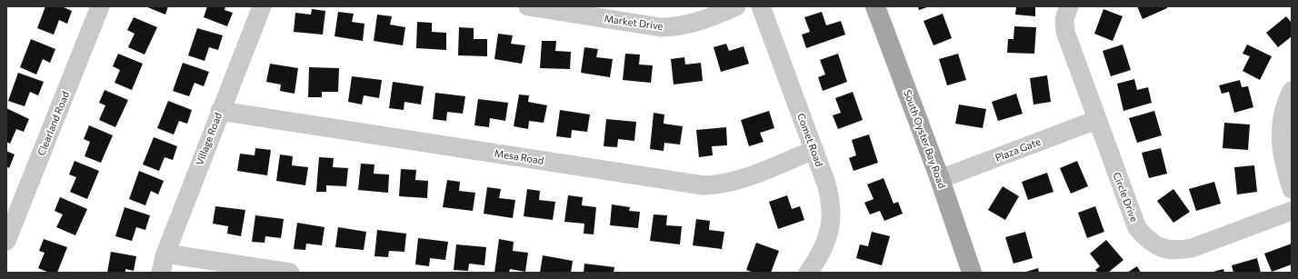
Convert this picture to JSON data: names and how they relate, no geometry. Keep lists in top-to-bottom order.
{
  "streets": {
    "main road": ["South Oyster Bay Road"],
    "street": [
      "Market Drive",
      "Clearland Road",
      "Village Road",
      "Comet Road",
      "Plaza Gate",
      "Mesa Road",
      "Circle Drive"
    ]
  },
  "crossings": [
    ["Village Road", "Mesa Road"],
    ["South Oyster Bay Road", "Plaza Gate"],
    ["Comet Road", "Mesa Road"],
    ["Plaza Gate", "Circle Drive"]
  ]
}
